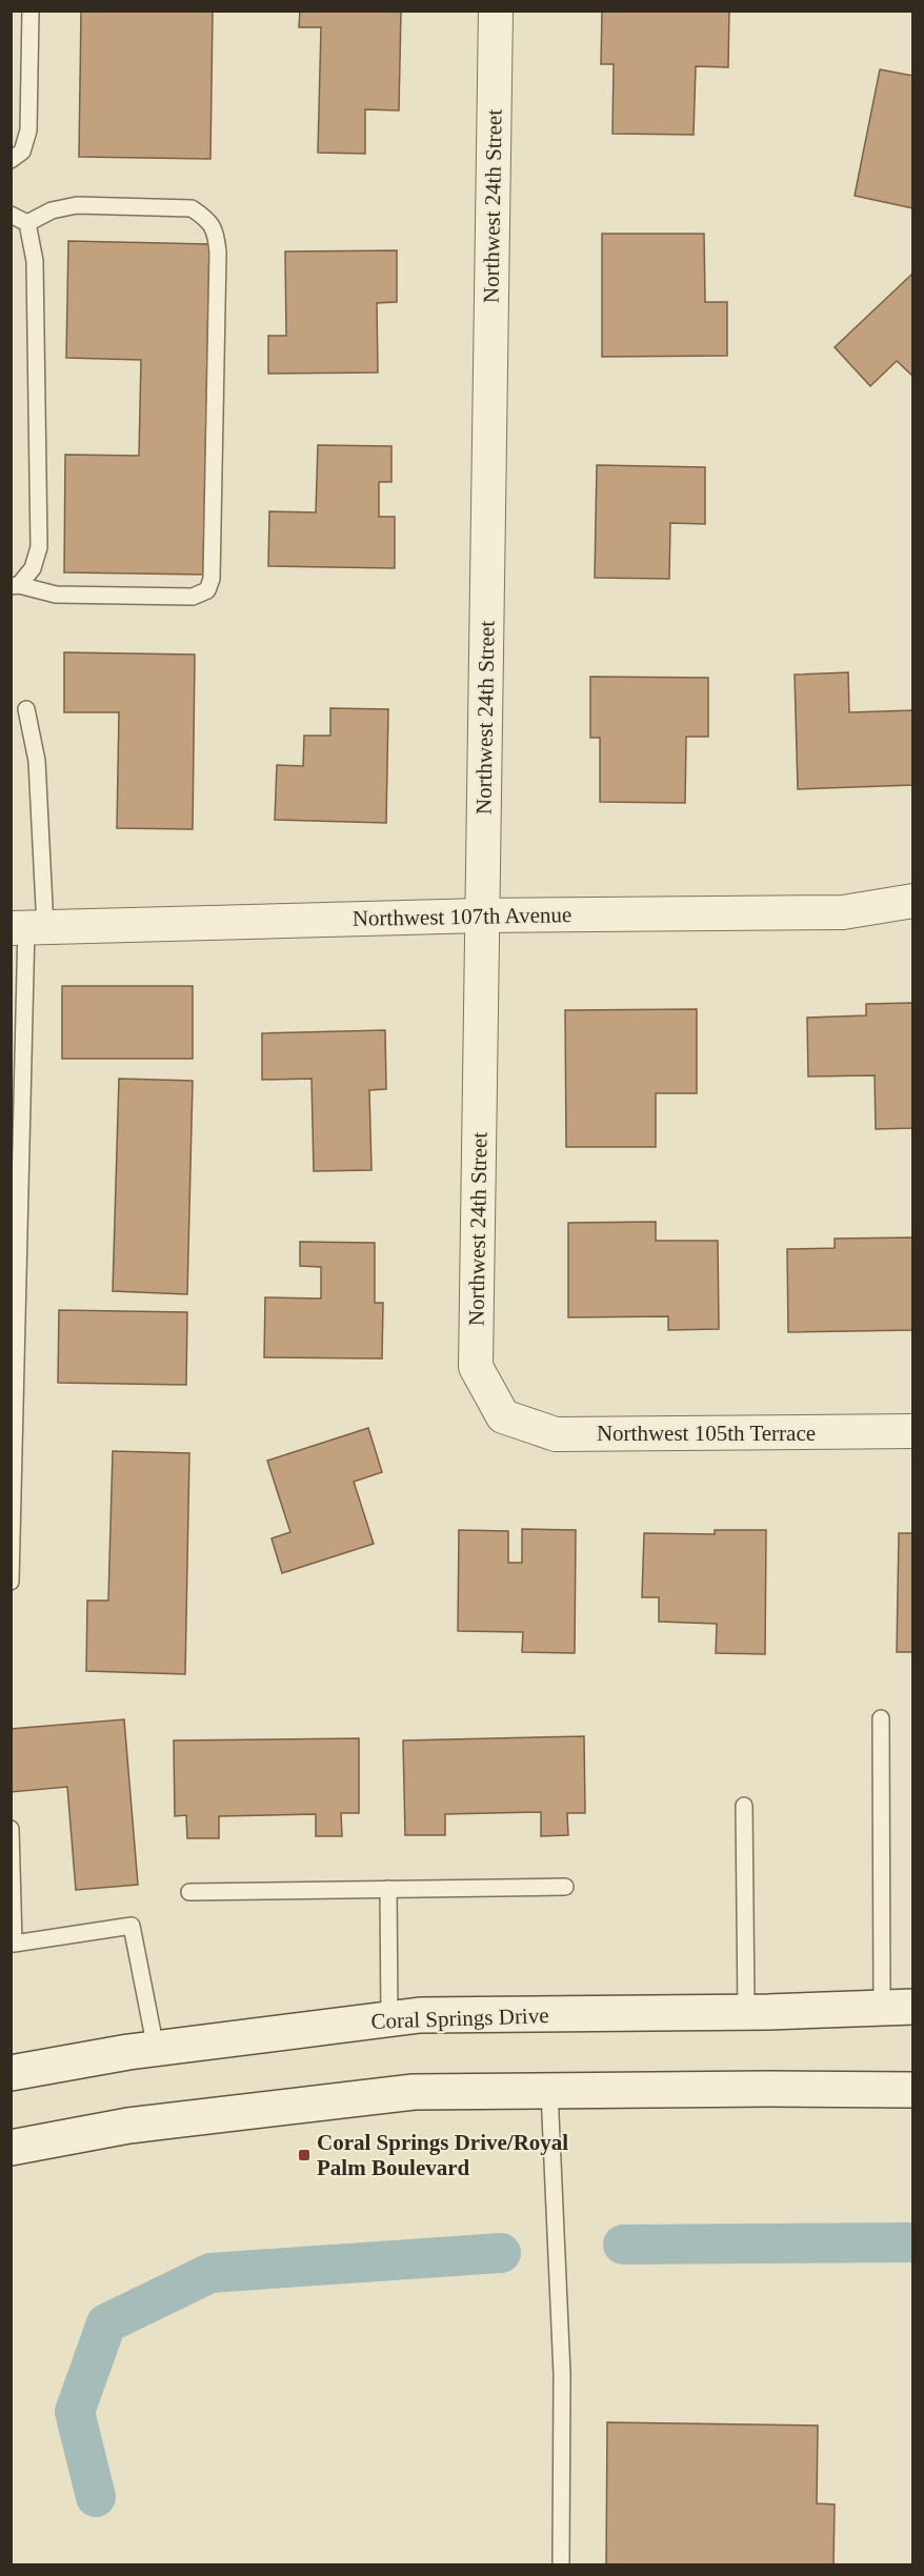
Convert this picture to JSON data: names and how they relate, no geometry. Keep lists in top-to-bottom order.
{
  "streets": {
    "main road": ["Coral Springs Drive"],
    "street": ["Northwest 24th Street", "Northwest 107th Avenue", "Northwest 105th Terrace"]
  },
  "crossings": [
    ["Northwest 24th Street", "Northwest 107th Avenue"],
    ["Northwest 24th Street", "Northwest 105th Terrace"]
  ],
  "places": {
    "transit": ["Coral Springs Drive/Royal Palm Boulevard"]
  }
}
